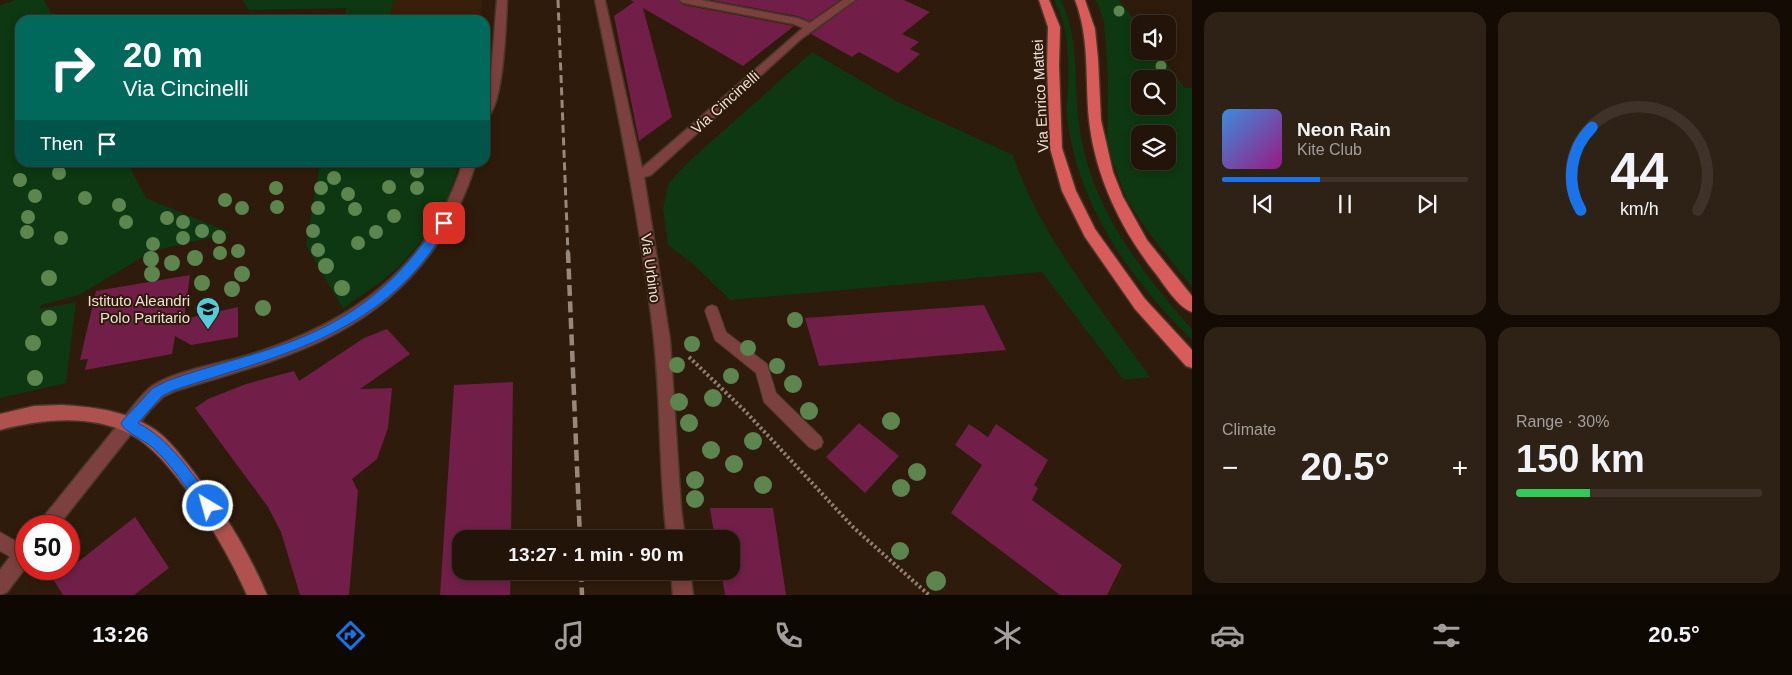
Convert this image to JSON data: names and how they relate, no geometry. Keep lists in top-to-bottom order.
{
  "streets": {
    "main road": ["Via Enrico Mattei"],
    "street": ["Via Cincinelli", "Via Urbino"]
  },
  "crossings": [
    ["Via Cincinelli", "Via Urbino"]
  ],
  "places": {
    "school or university": ["Istituto Aleandri Polo Paritario"]
  },
  "page": {
    "turn": ["20 m", "Via Cincinelli"],
    "song": ["Neon Rain", "Kite Club"],
    "then": "Then",
    "tile": [
      "Climate",
      ["Range · 30%", "150 km"]
    ],
    "heat": ["−", "20.5°", "+"],
    "limit": "50",
    "trip": "13:27 · 1 min · 90 m",
    "tabs": ["13:26", "20.5°"],
    "gauge": ["44", "km/h"]
  }
}
